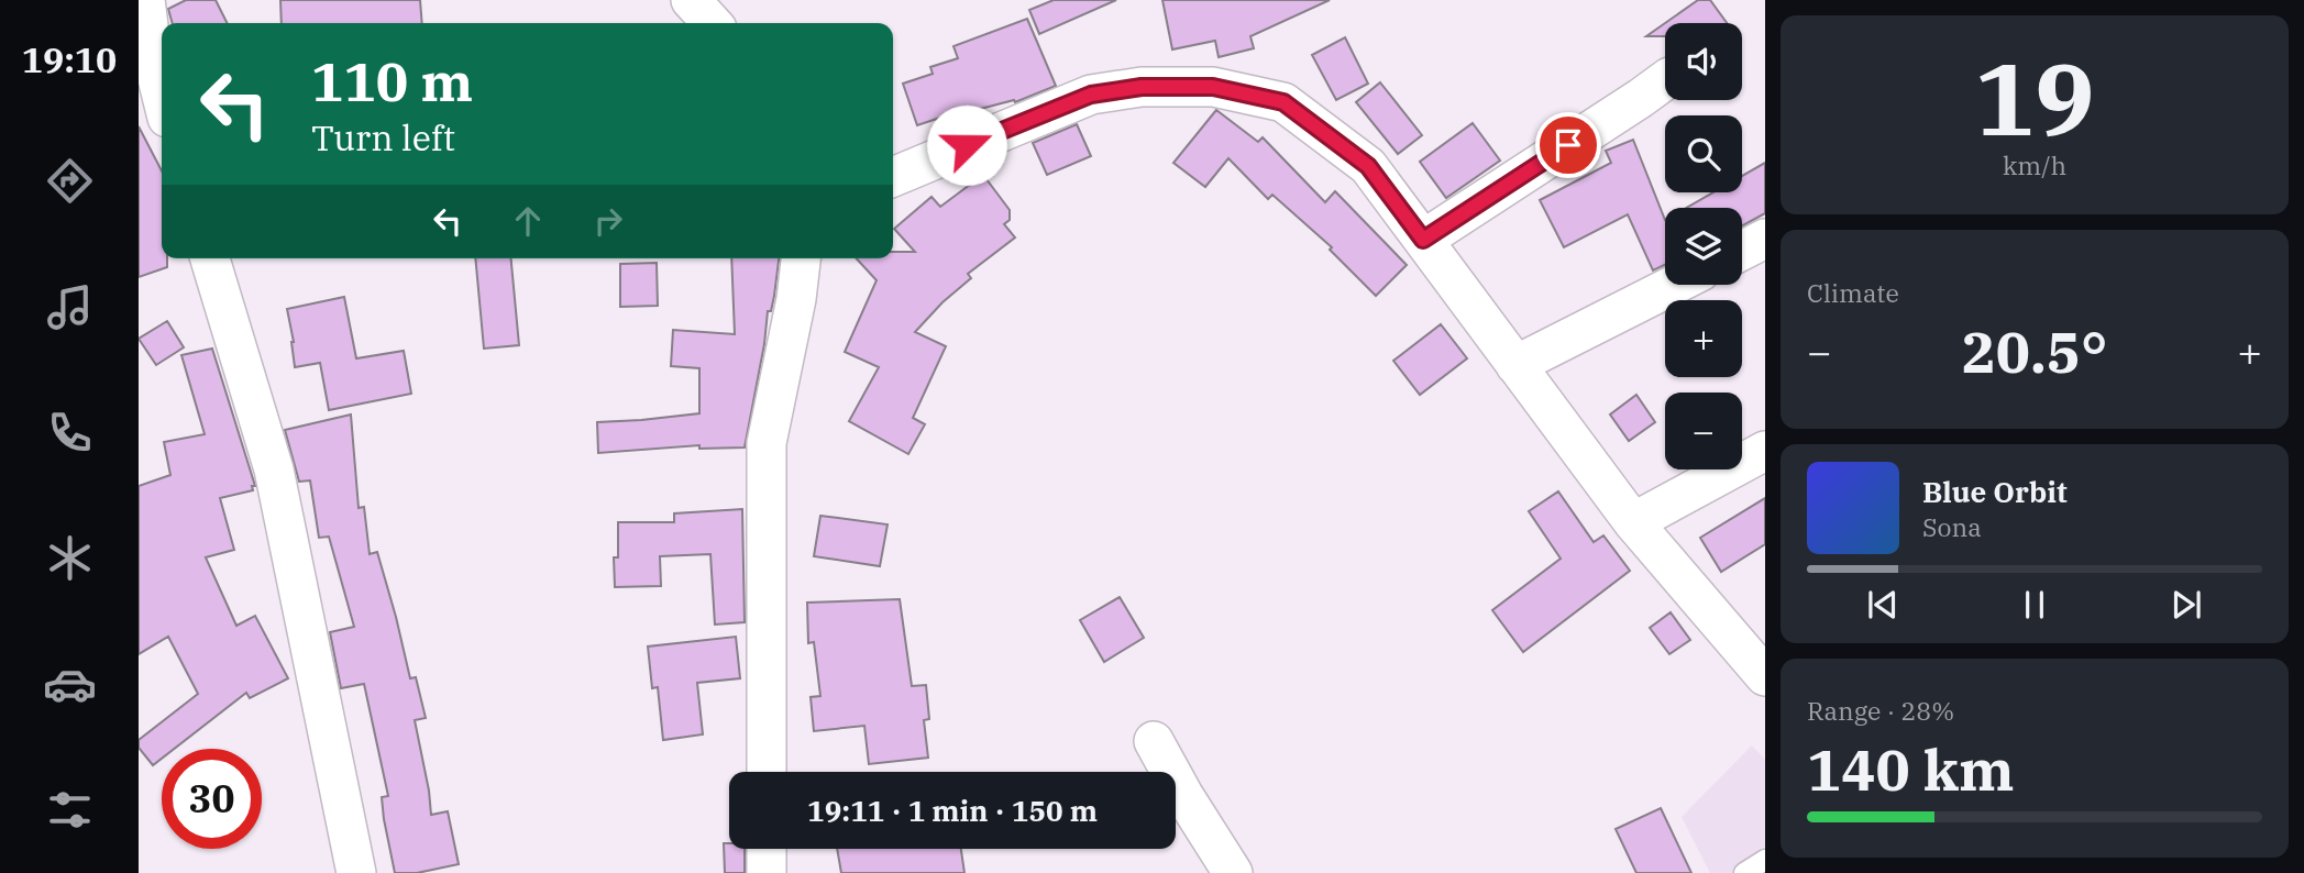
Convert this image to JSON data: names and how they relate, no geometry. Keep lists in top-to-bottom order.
{
  "page": {
    "tabs": "19:10",
    "tile": [
      ["19", "km/h"],
      "Climate",
      ["Range · 28%", "140 km"]
    ],
    "map_buttons": ["+", "−"],
    "turn": ["110 m", "Turn left"],
    "heat": ["−", "20.5°", "+"],
    "song": ["Blue Orbit", "Sona"],
    "limit": "30",
    "trip": "19:11 · 1 min · 150 m"
  }
}
